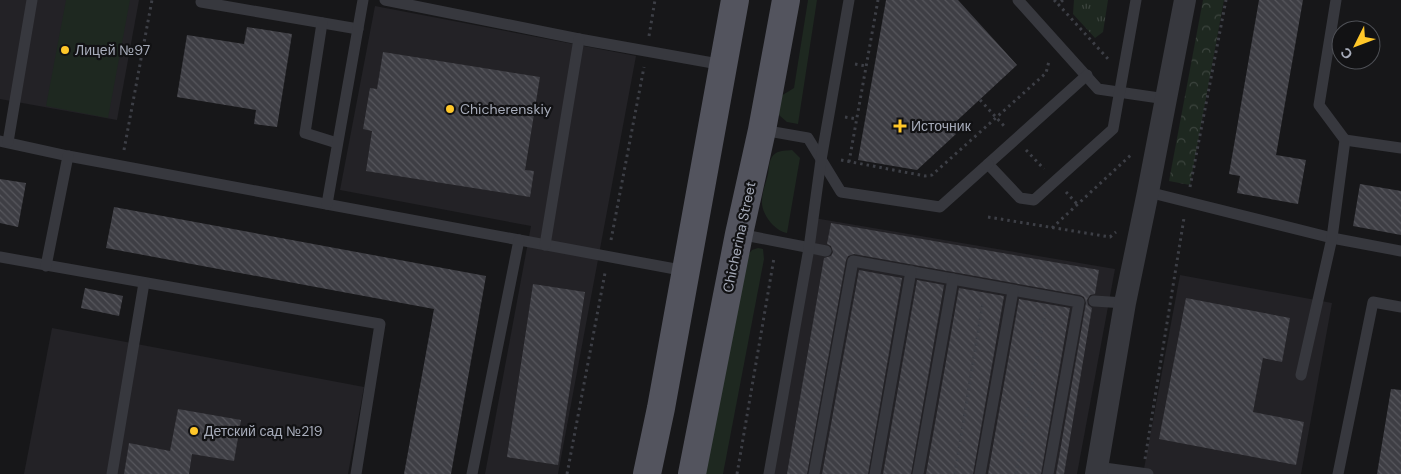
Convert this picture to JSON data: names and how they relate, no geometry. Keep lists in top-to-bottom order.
{
  "streets": {
    "main road": ["Chicherina Street"]
  },
  "places": {
    "other": ["Лицей №97", "Chicherenskiy", "Детский сад №219"],
    "health": ["Источник"]
  },
  "north": "bottom left"
}
